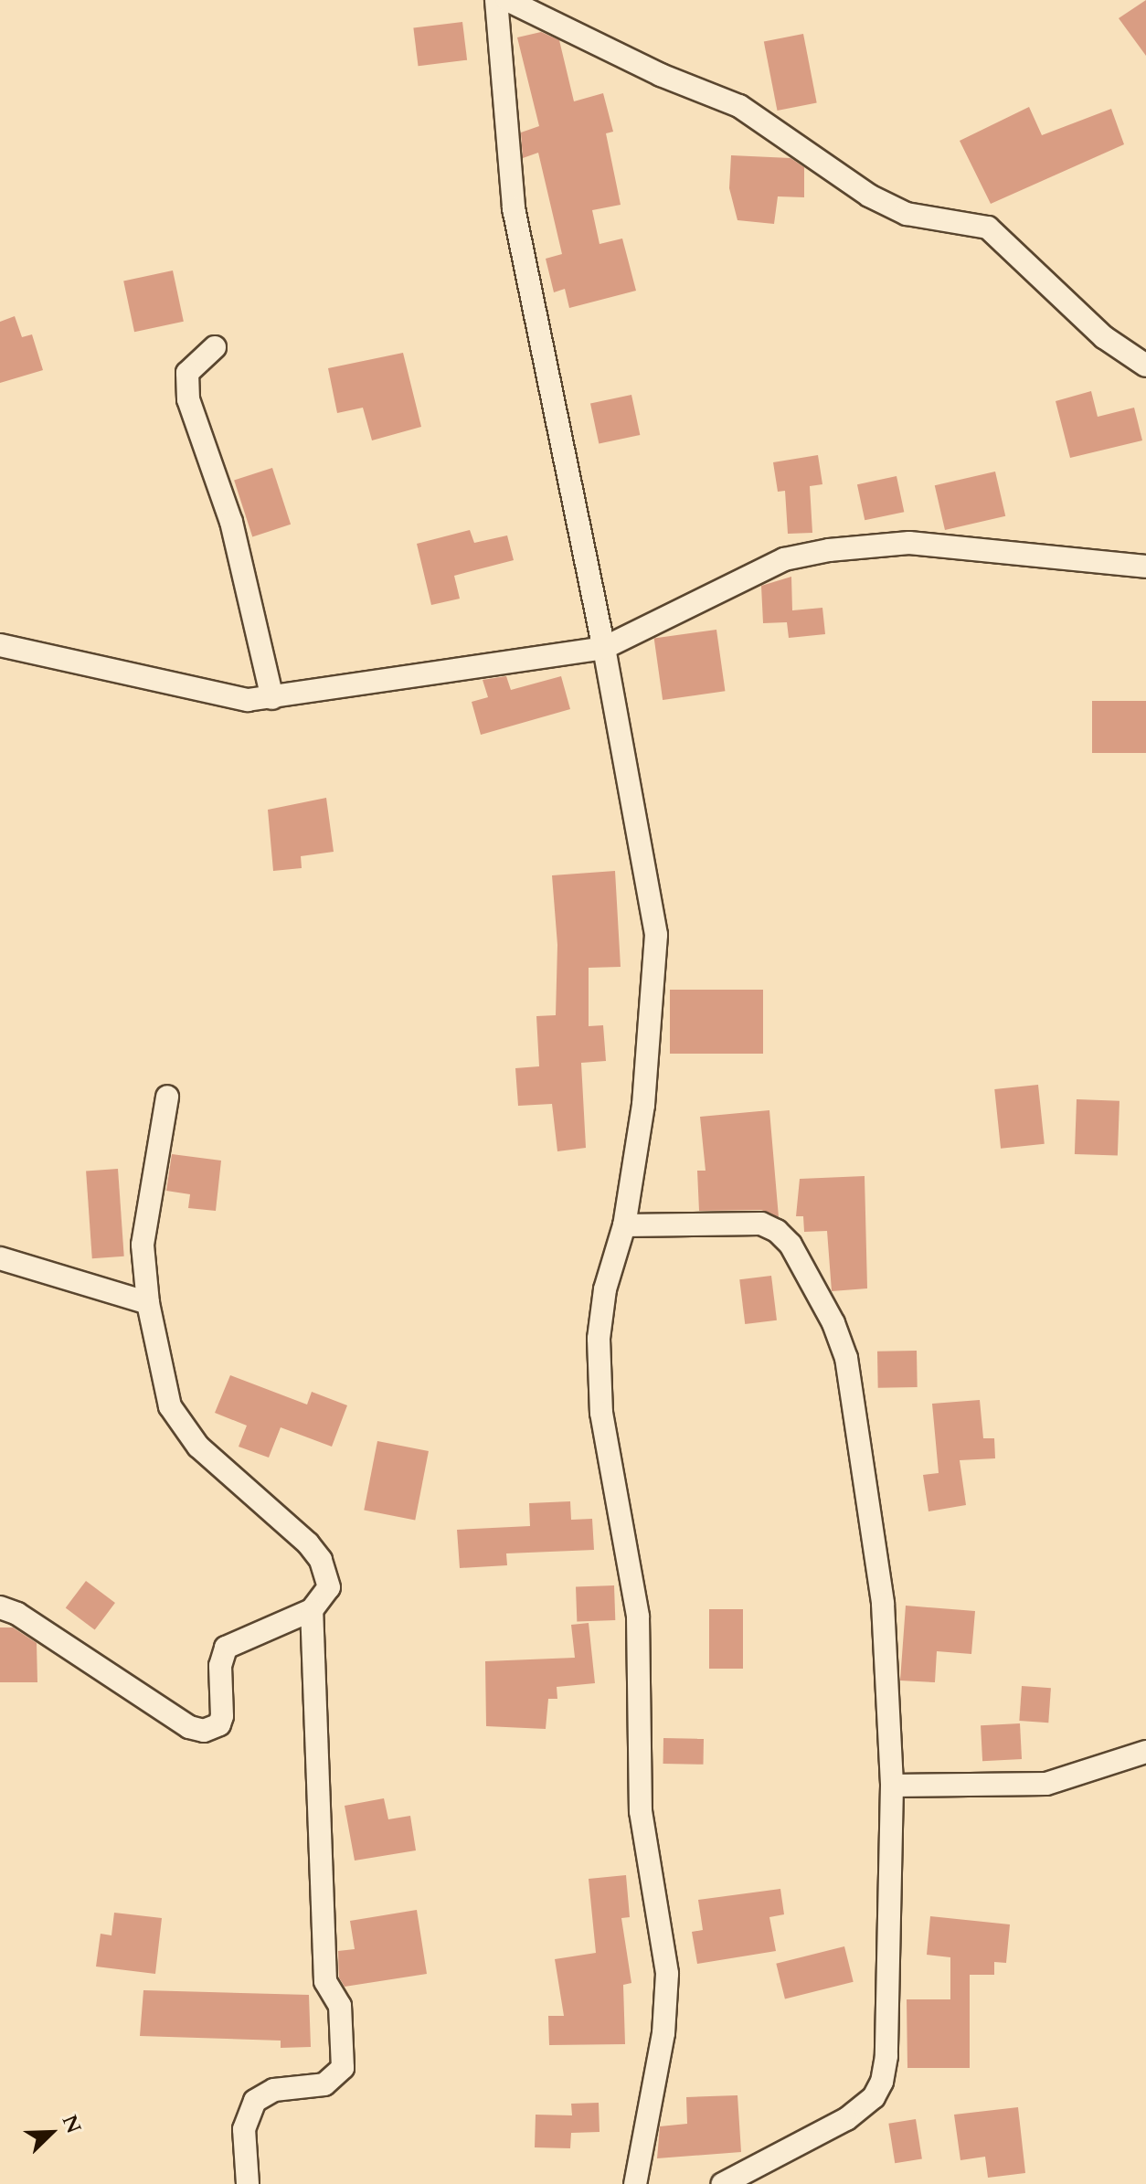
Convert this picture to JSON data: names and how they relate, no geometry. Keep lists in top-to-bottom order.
{
  "north": "top right"
}
